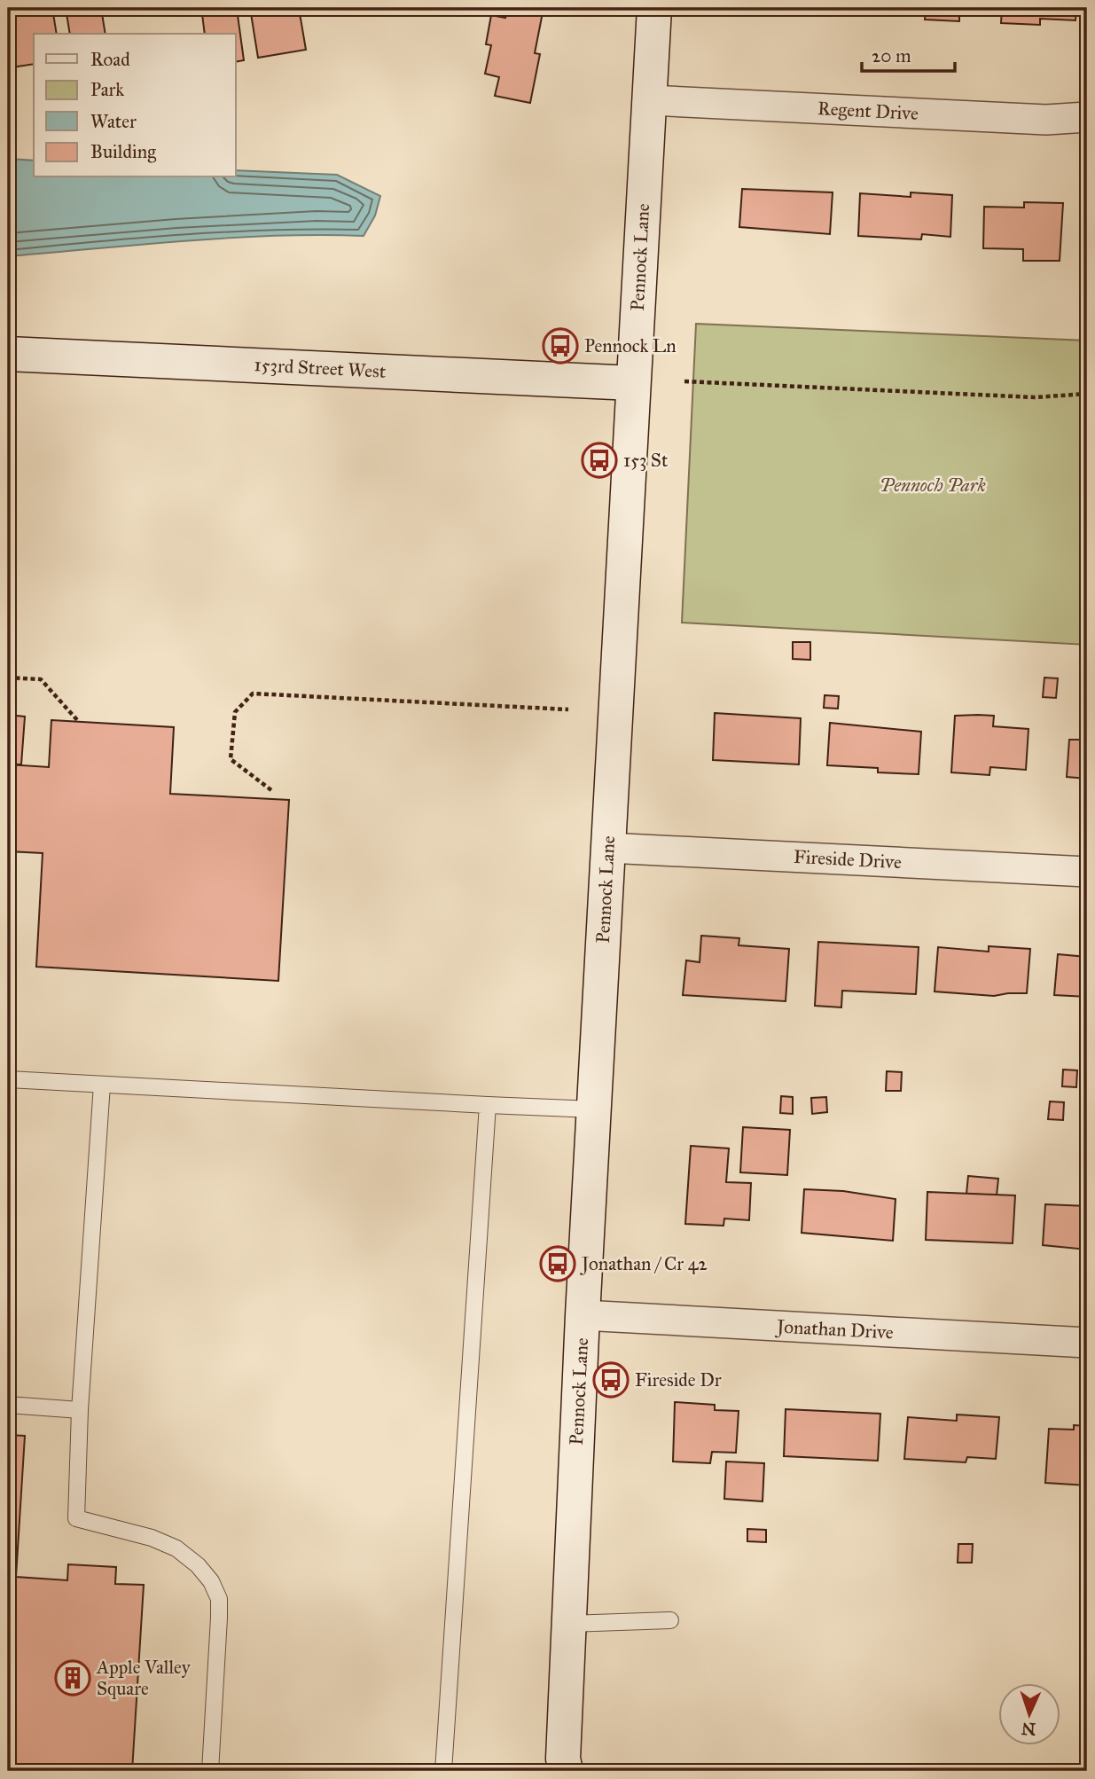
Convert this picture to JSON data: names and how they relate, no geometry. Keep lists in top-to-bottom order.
{
  "streets": {
    "street": [
      "Regent Drive",
      "Pennock Lane",
      "153rd Street West",
      "Fireside Drive",
      "Jonathan Drive"
    ]
  },
  "crossings": [
    ["Regent Drive", "Pennock Lane"],
    ["Pennock Lane", "153rd Street West"],
    ["Pennock Lane", "Fireside Drive"],
    ["Pennock Lane", "Jonathan Drive"]
  ],
  "parks": ["Pennoch Park"],
  "places": {
    "bus stop": [
      "Pennock Ln",
      "153 St",
      "Jonathan / Cr 42",
      "Fireside Dr"
    ],
    "building": ["Apple Valley Square"]
  },
  "legend": [
    "Road",
    "Park",
    "Water",
    "Building"
  ],
  "scale_bar": "20 m",
  "north": "bottom"
}
